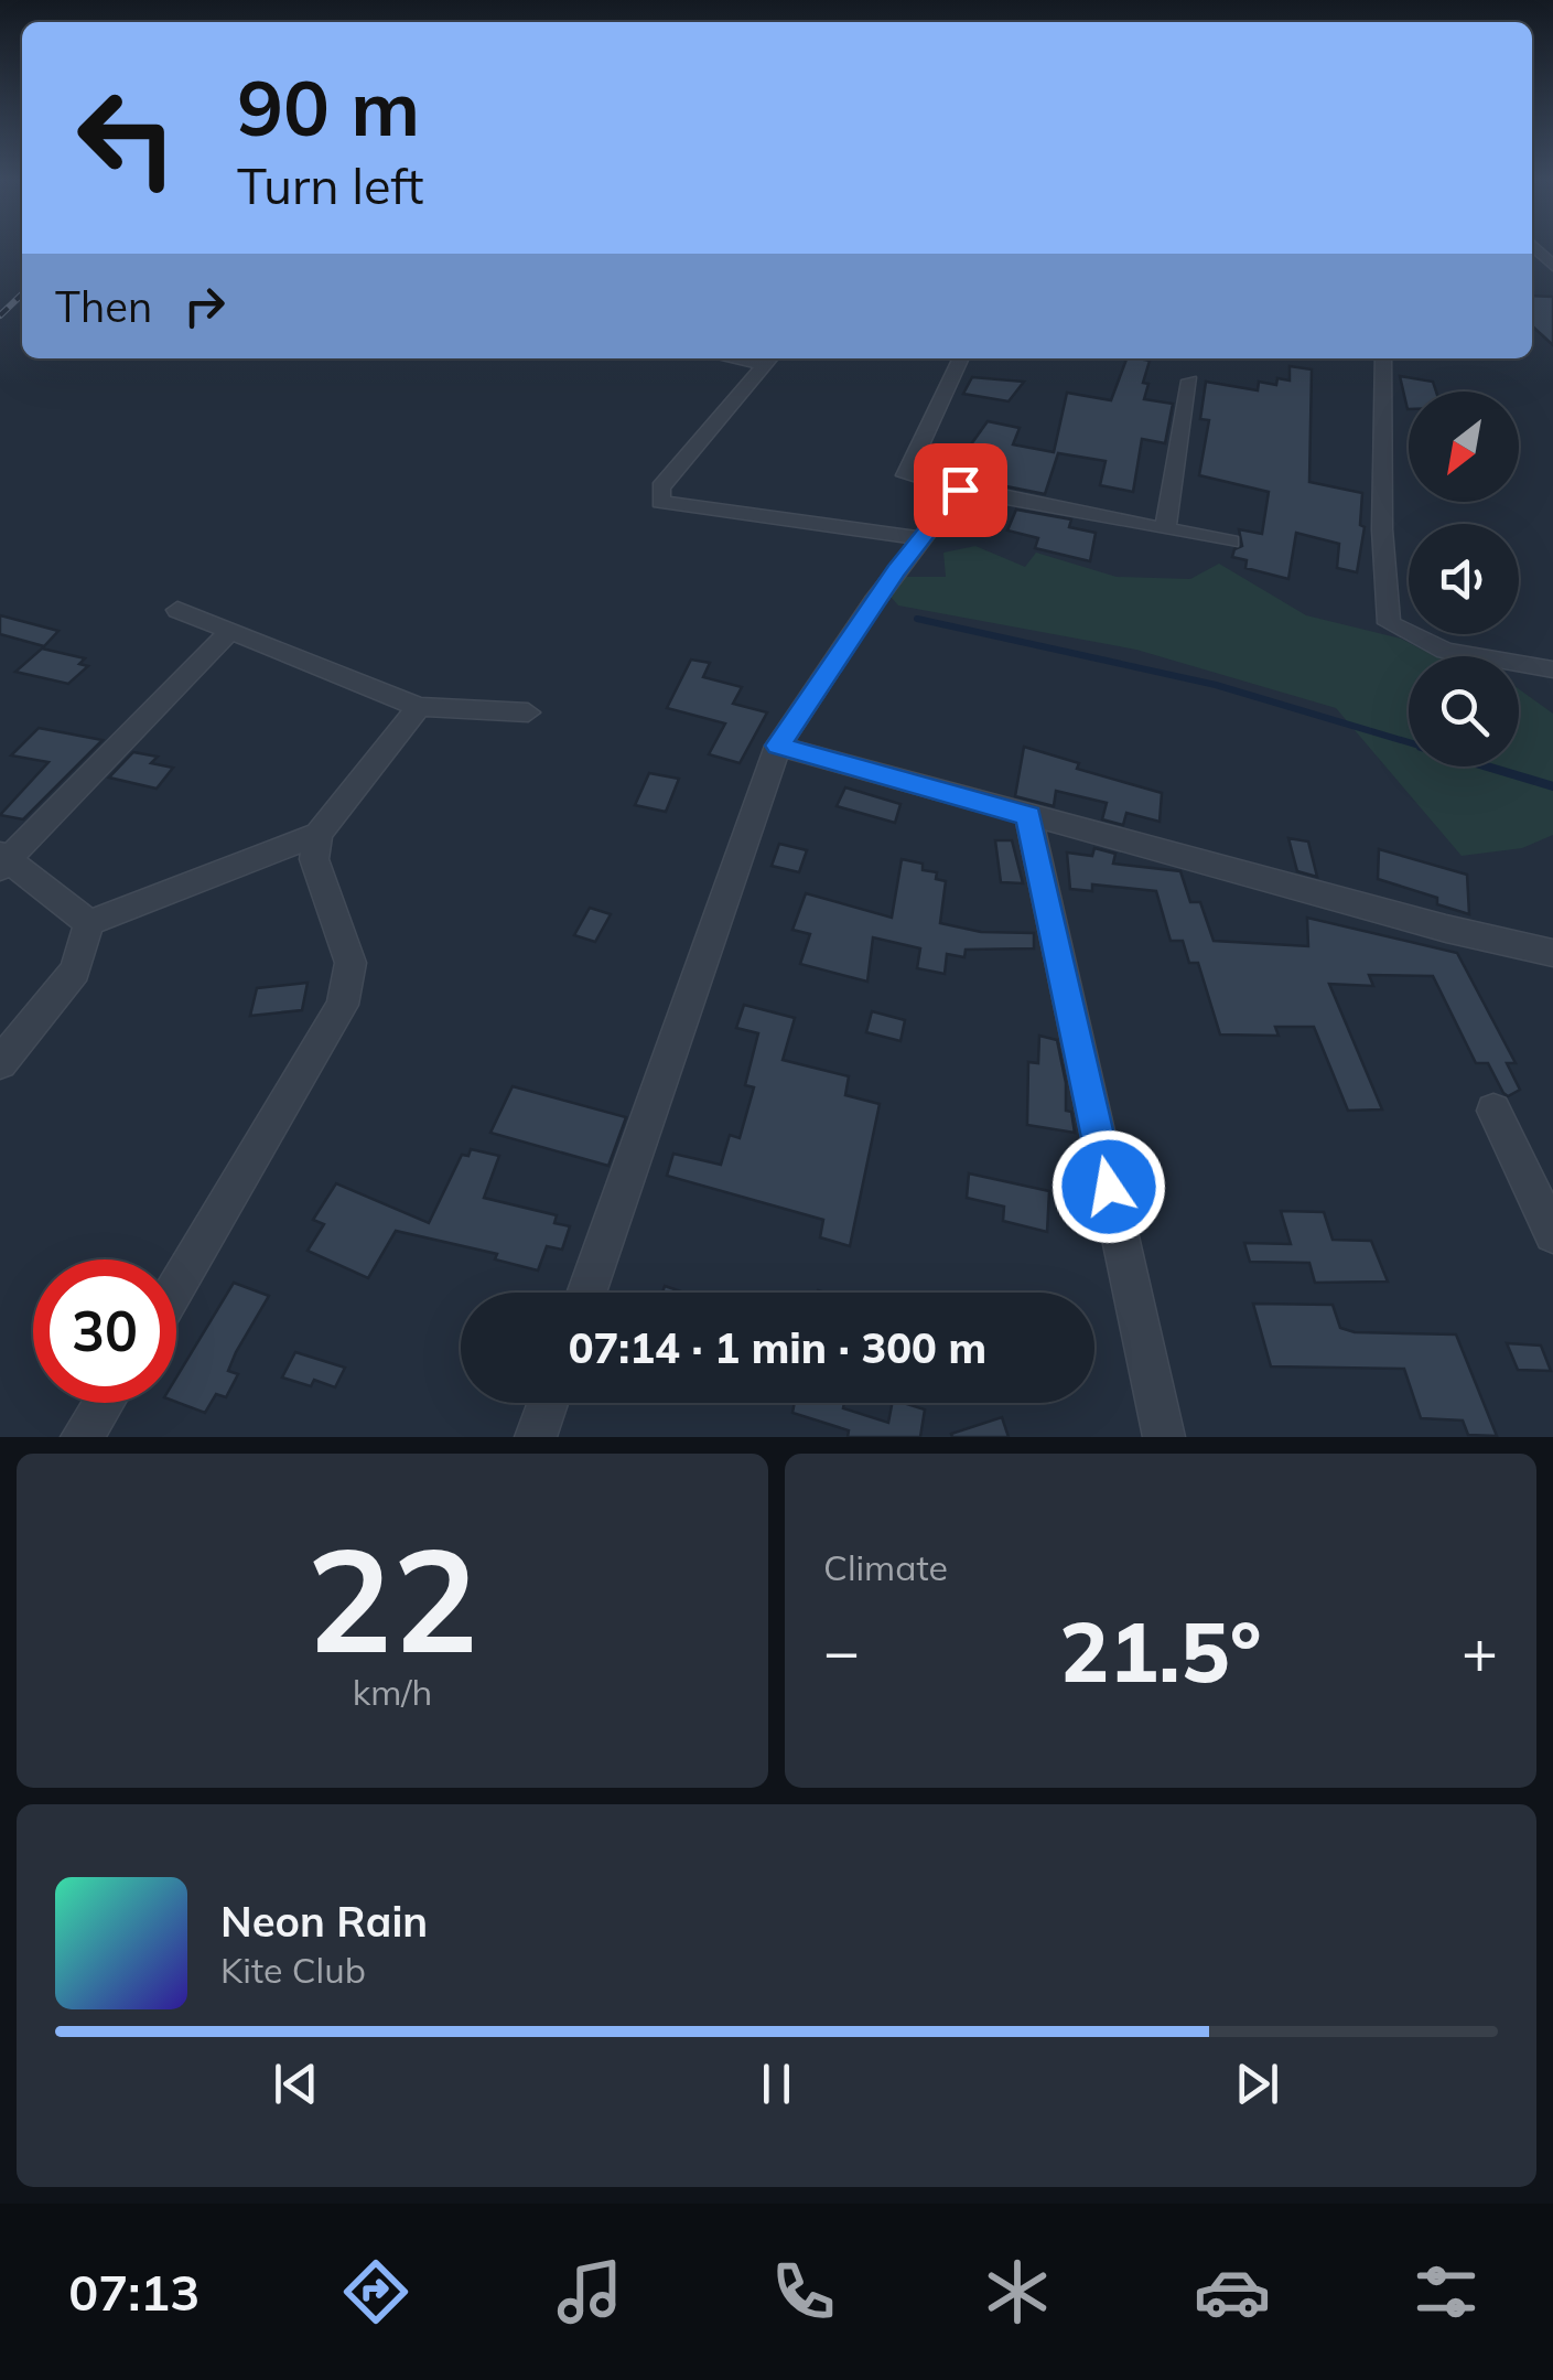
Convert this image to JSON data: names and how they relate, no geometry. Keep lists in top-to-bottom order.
{
  "north": "bottom left",
  "page": {
    "turn": ["90 m", "Turn left"],
    "then": "Then",
    "limit": "30",
    "trip": "07:14 · 1 min · 300 m",
    "tile": [
      ["22", "km/h"],
      "Climate"
    ],
    "heat": ["−", "21.5°", "+"],
    "song": ["Neon Rain", "Kite Club"],
    "tabs": "07:13"
  }
}
